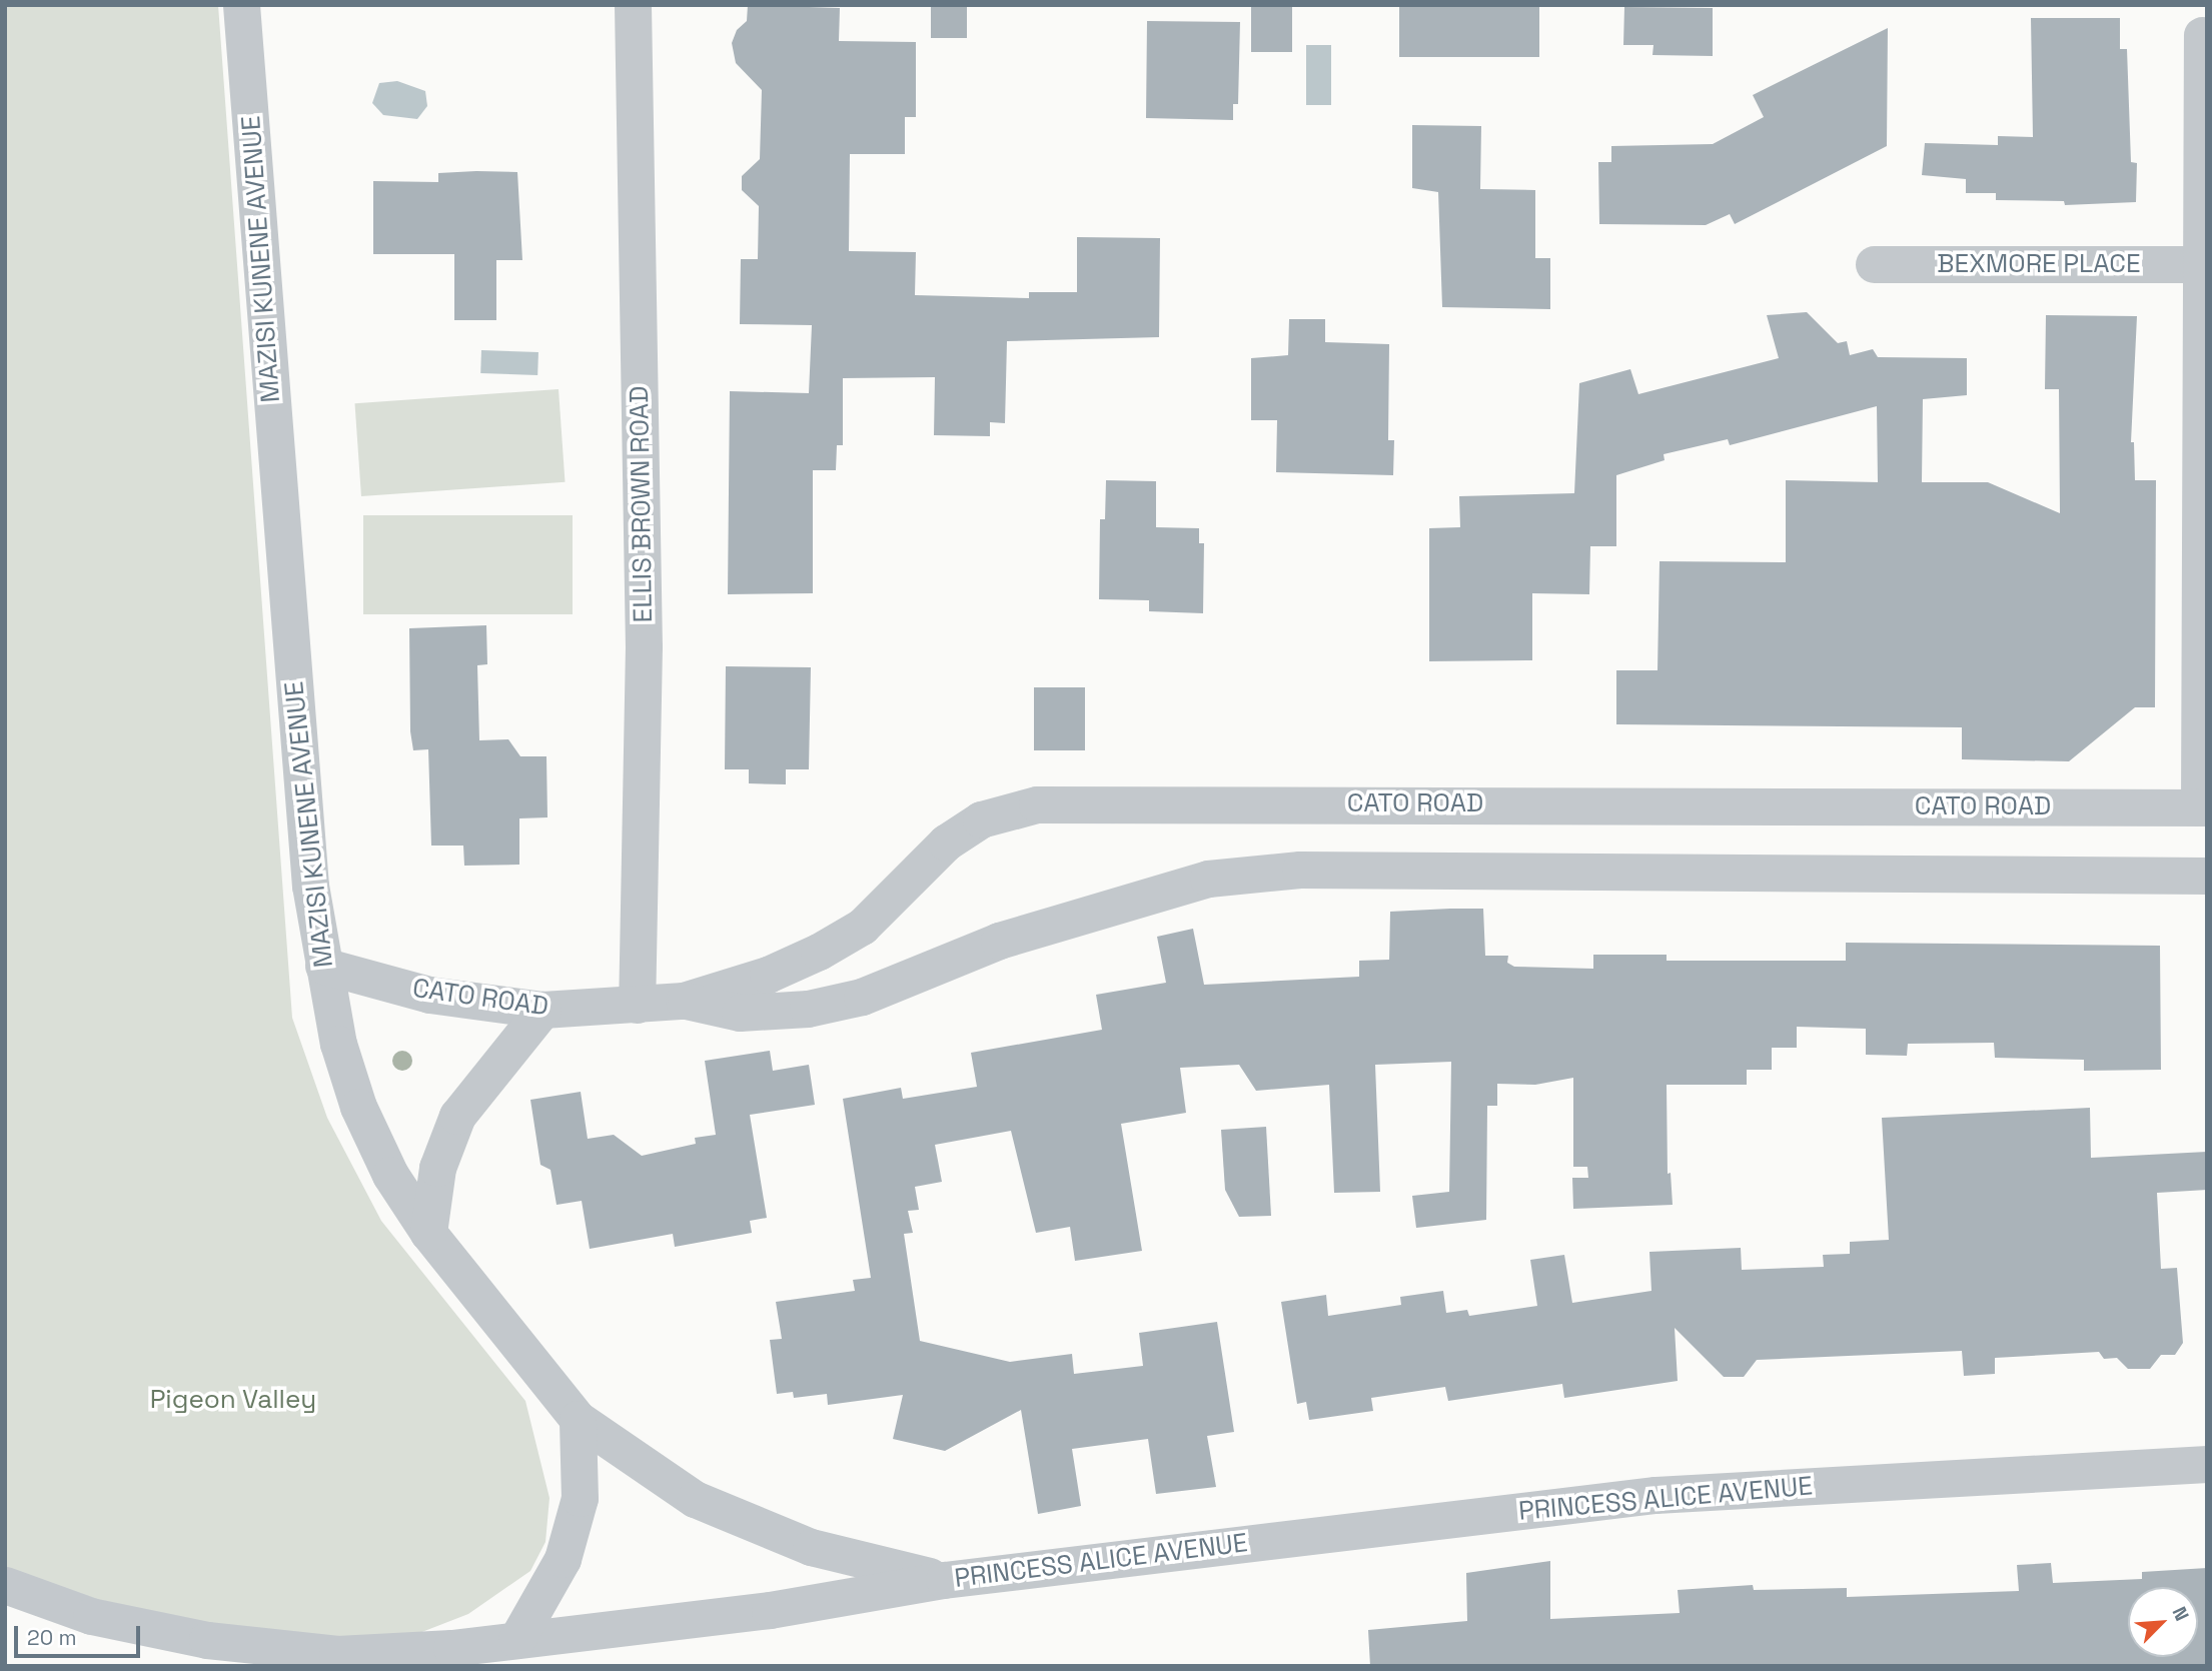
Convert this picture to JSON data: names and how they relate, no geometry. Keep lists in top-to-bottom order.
{
  "streets": {
    "street": [
      "MAZISI KUNENE AVENUE",
      "BEXMORE PLACE",
      "ELLIS BROWN ROAD",
      "CATO ROAD",
      "PRINCESS ALICE AVENUE"
    ]
  },
  "crossings": [
    ["MAZISI KUNENE AVENUE", "CATO ROAD"],
    ["MAZISI KUNENE AVENUE", "PRINCESS ALICE AVENUE"],
    ["ELLIS BROWN ROAD", "CATO ROAD"]
  ],
  "parks": ["Pigeon Valley"],
  "scale_bar": "20 m",
  "north": "top right"
}
